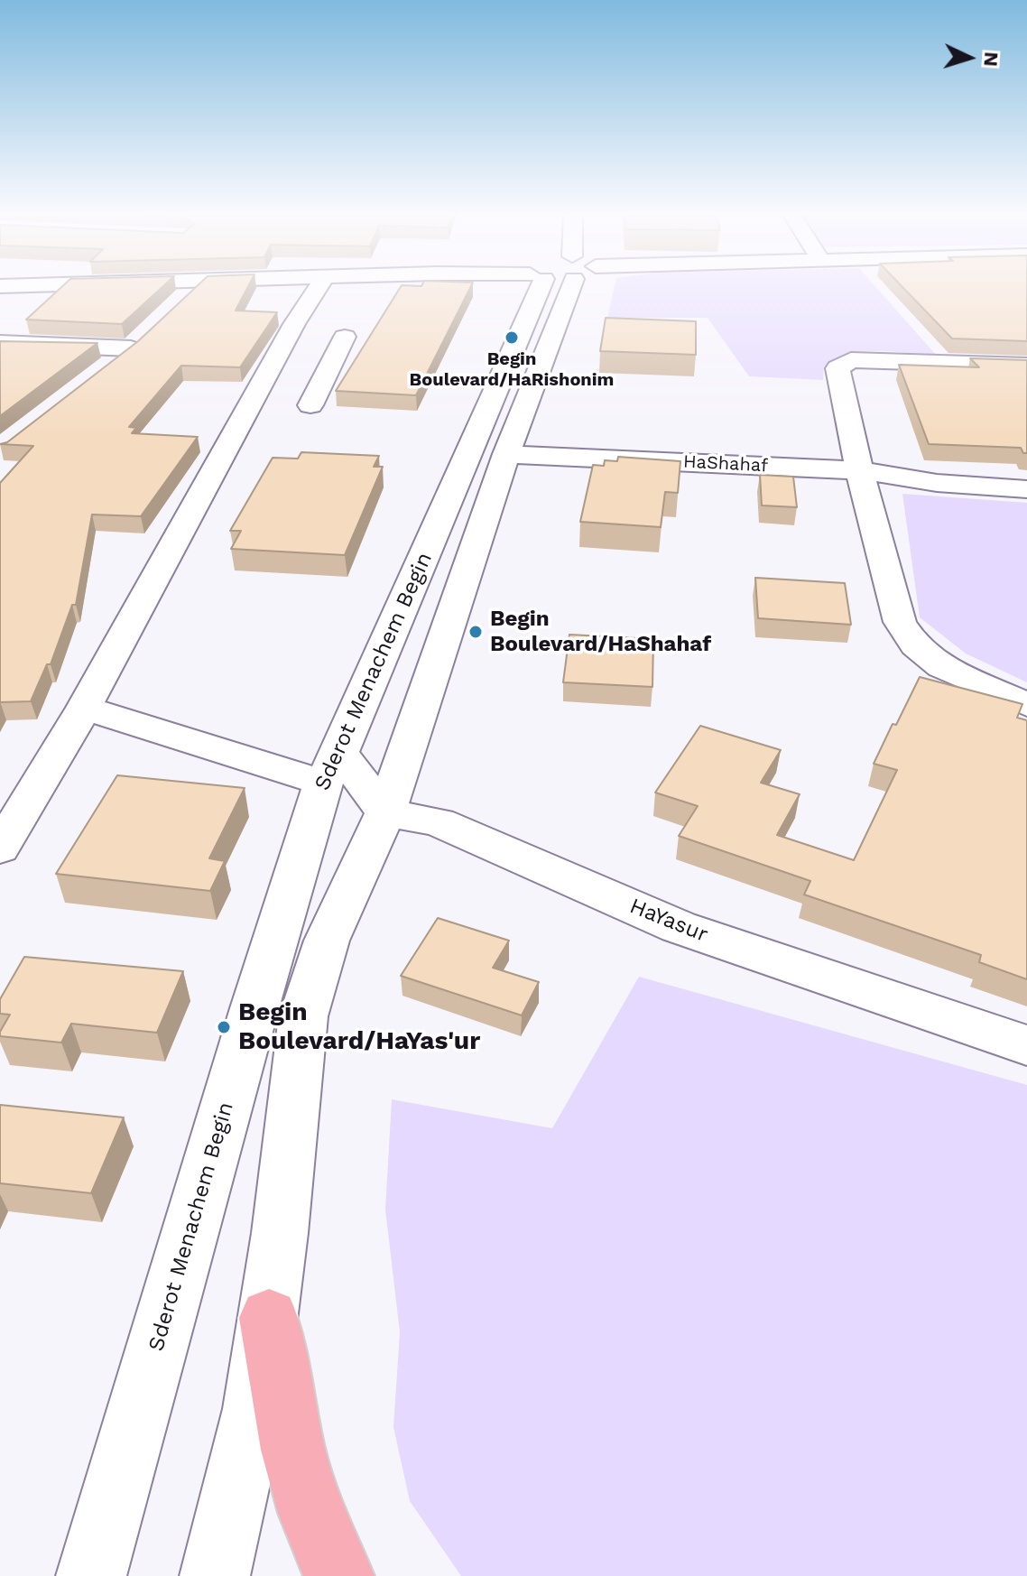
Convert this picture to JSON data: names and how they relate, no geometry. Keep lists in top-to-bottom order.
{
  "streets": {
    "street": ["HaShahaf", "Sderot Menachem Begin", "HaYasur"]
  },
  "crossings": [
    ["HaShahaf", "Sderot Menachem Begin"],
    ["Sderot Menachem Begin", "HaYasur"]
  ],
  "places": ["Begin Boulevard/HaRishonim", "Begin Boulevard/HaShahaf", "Begin Boulevard/HaYas'ur"],
  "north": "right"
}
